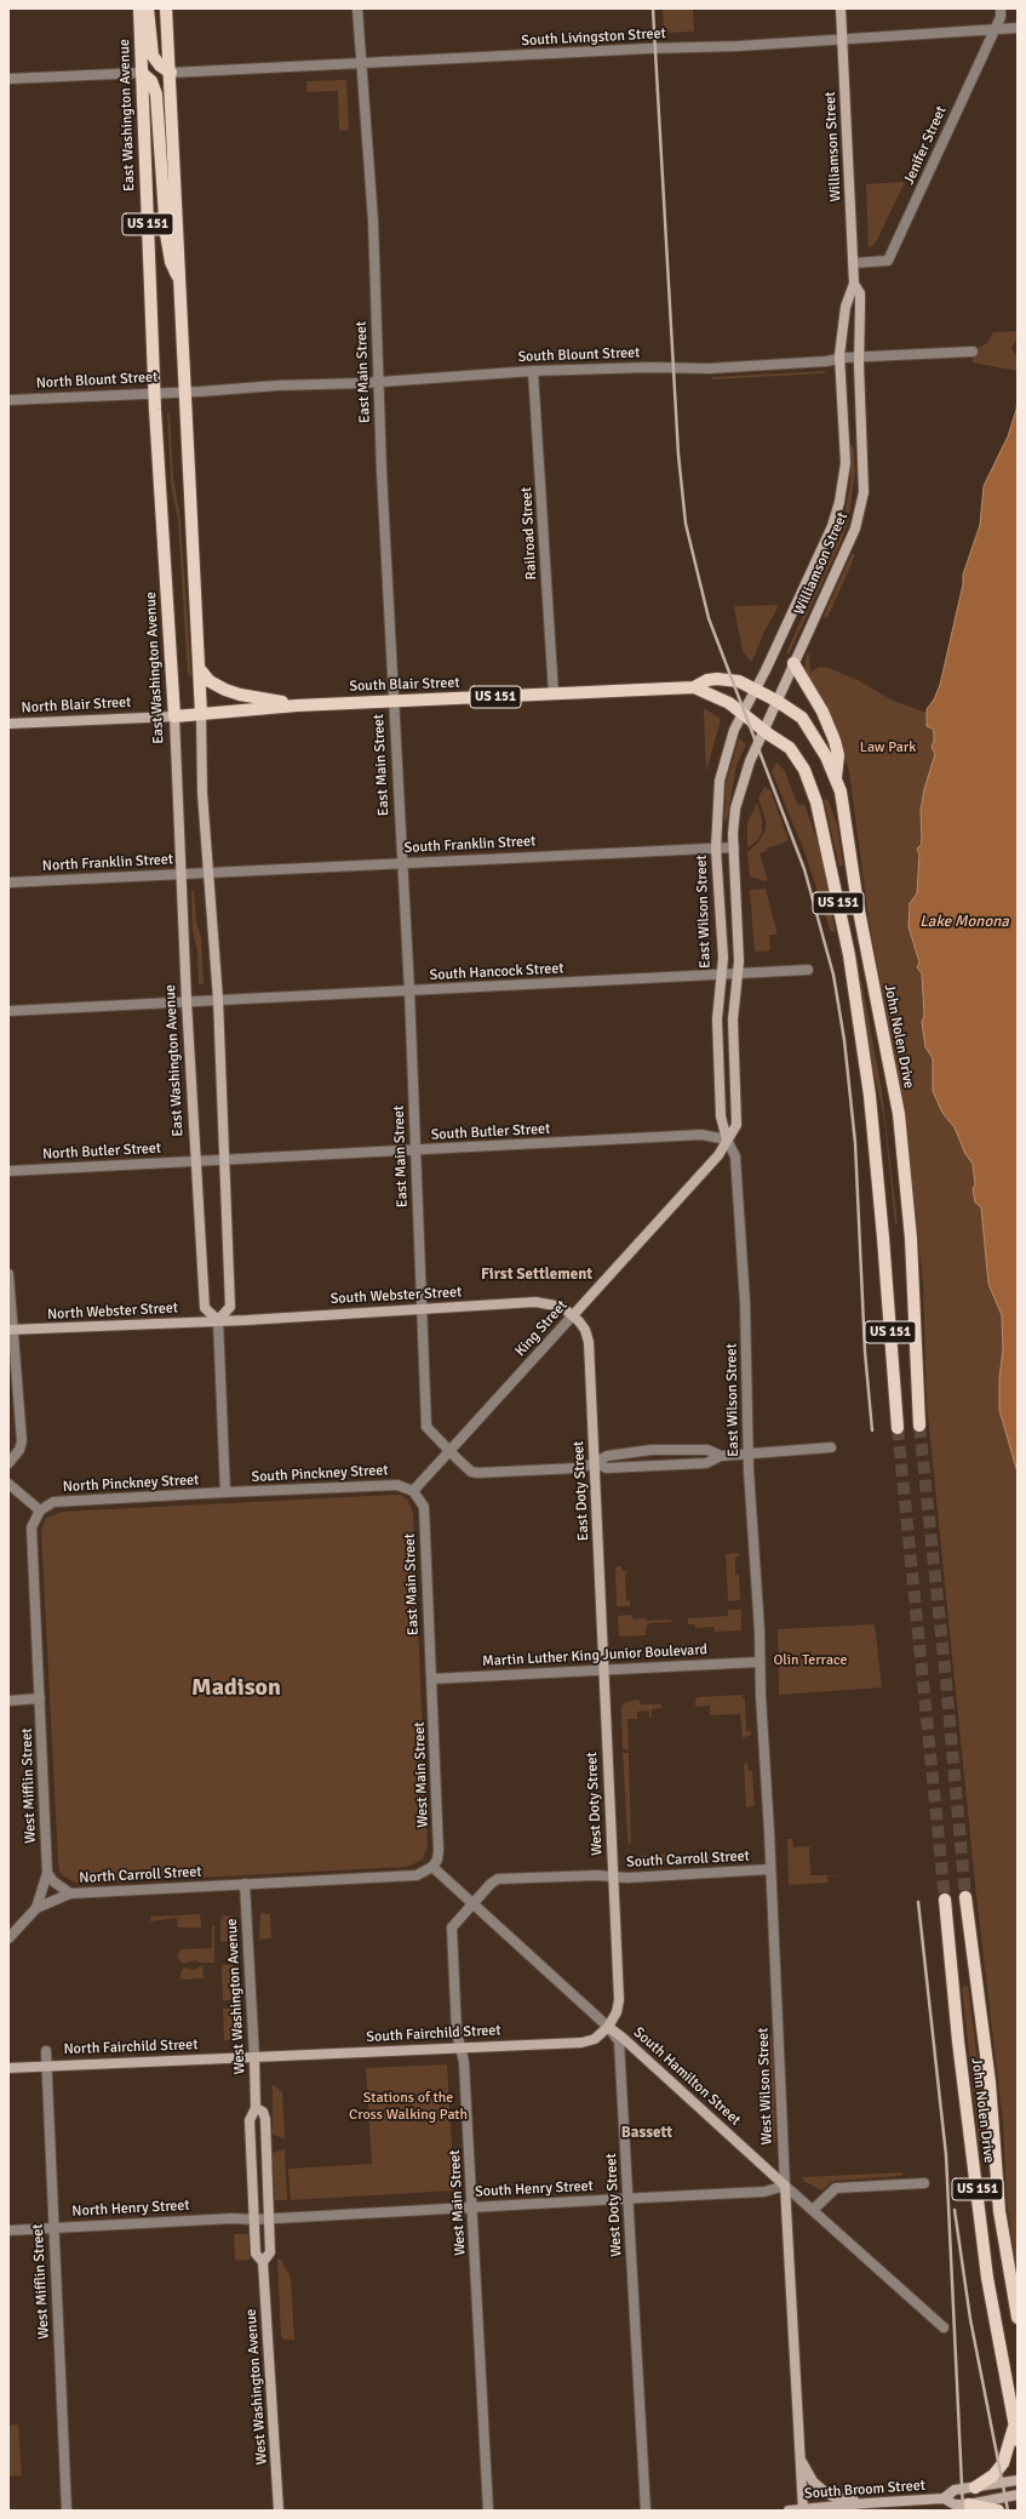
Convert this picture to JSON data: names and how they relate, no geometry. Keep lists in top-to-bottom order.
{
  "streets": {
    "main road": [
      "East Washington Avenue",
      "US 151",
      "South Blair Street",
      "John Nolen Drive"
    ],
    "street": [
      "South Livingston Street",
      "Jenifer Street",
      "Williamson Street",
      "South Blount Street",
      "East Main Street",
      "North Blount Street",
      "Railroad Street",
      "North Blair Street",
      "South Franklin Street",
      "North Franklin Street",
      "East Wilson Street",
      "South Hancock Street",
      "South Butler Street",
      "North Butler Street",
      "South Webster Street",
      "North Webster Street",
      "King Street",
      "South Pinckney Street",
      "North Pinckney Street",
      "East Doty Street",
      "Martin Luther King Junior Boulevard",
      "West Main Street",
      "West Mifflin Street",
      "West Doty Street",
      "South Carroll Street",
      "North Carroll Street",
      "West Washington Avenue",
      "South Fairchild Street",
      "North Fairchild Street",
      "South Hamilton Street",
      "West Wilson Street",
      "South Henry Street",
      "North Henry Street",
      "South Broom Street"
    ]
  },
  "crossings": [
    ["South Livingston Street", "Jenifer Street"],
    ["South Livingston Street", "Williamson Street"],
    ["South Livingston Street", "US 151"],
    ["South Livingston Street", "East Main Street"],
    ["East Washington Avenue", "North Blount Street"],
    ["East Washington Avenue", "South Blair Street"],
    ["East Washington Avenue", "North Blair Street"],
    ["East Washington Avenue", "North Franklin Street"],
    ["East Washington Avenue", "South Hancock Street"],
    ["East Washington Avenue", "South Butler Street"],
    ["East Washington Avenue", "North Butler Street"],
    ["East Washington Avenue", "South Webster Street"],
    ["East Washington Avenue", "North Webster Street"],
    ["Jenifer Street", "Williamson Street"],
    ["Williamson Street", "US 151"],
    ["Williamson Street", "South Blount Street"],
    ["Williamson Street", "South Blair Street"],
    ["Williamson Street", "East Wilson Street"],
    ["Williamson Street", "John Nolen Drive"],
    ["US 151", "South Blount Street"],
    ["US 151", "North Blount Street"],
    ["US 151", "South Blair Street"],
    ["US 151", "East Wilson Street"],
    ["South Blount Street", "East Main Street"],
    ["South Blount Street", "North Blount Street"],
    ["South Blount Street", "Railroad Street"],
    ["East Main Street", "South Blair Street"],
    ["East Main Street", "South Franklin Street"],
    ["East Main Street", "South Hancock Street"],
    ["East Main Street", "South Butler Street"],
    ["East Main Street", "South Webster Street"],
    ["East Main Street", "King Street"],
    ["East Main Street", "South Pinckney Street"],
    ["East Main Street", "Martin Luther King Junior Boulevard"],
    ["East Main Street", "West Main Street"],
    ["Railroad Street", "South Blair Street"],
    ["South Blair Street", "North Blair Street"],
    ["South Blair Street", "East Wilson Street"],
    ["South Blair Street", "John Nolen Drive"],
    ["South Franklin Street", "North Franklin Street"],
    ["South Franklin Street", "East Wilson Street"],
    ["East Wilson Street", "South Hancock Street"],
    ["East Wilson Street", "South Butler Street"],
    ["East Wilson Street", "King Street"],
    ["East Wilson Street", "Martin Luther King Junior Boulevard"],
    ["East Wilson Street", "West Wilson Street"],
    ["South Butler Street", "North Butler Street"],
    ["South Butler Street", "King Street"],
    ["South Webster Street", "North Webster Street"],
    ["South Webster Street", "King Street"],
    ["South Webster Street", "East Doty Street"],
    ["King Street", "South Pinckney Street"],
    ["King Street", "East Doty Street"],
    ["South Pinckney Street", "North Pinckney Street"],
    ["North Pinckney Street", "West Mifflin Street"],
    ["East Doty Street", "Martin Luther King Junior Boulevard"],
    ["East Doty Street", "West Doty Street"],
    ["Martin Luther King Junior Boulevard", "West Main Street"],
    ["Martin Luther King Junior Boulevard", "West Doty Street"],
    ["Martin Luther King Junior Boulevard", "West Wilson Street"],
    ["West Main Street", "South Carroll Street"],
    ["West Main Street", "South Fairchild Street"],
    ["West Main Street", "South Hamilton Street"],
    ["West Main Street", "South Henry Street"],
    ["West Mifflin Street", "North Carroll Street"],
    ["West Mifflin Street", "North Fairchild Street"],
    ["West Mifflin Street", "North Henry Street"],
    ["West Doty Street", "South Carroll Street"],
    ["West Doty Street", "South Fairchild Street"],
    ["West Doty Street", "South Hamilton Street"],
    ["West Doty Street", "South Henry Street"],
    ["South Carroll Street", "South Hamilton Street"],
    ["South Carroll Street", "West Wilson Street"],
    ["North Carroll Street", "West Washington Avenue"],
    ["West Washington Avenue", "South Fairchild Street"],
    ["West Washington Avenue", "North Fairchild Street"],
    ["West Washington Avenue", "South Henry Street"],
    ["West Washington Avenue", "North Henry Street"],
    ["South Fairchild Street", "North Fairchild Street"],
    ["South Fairchild Street", "South Hamilton Street"],
    ["South Hamilton Street", "West Wilson Street"],
    ["South Hamilton Street", "South Henry Street"],
    ["West Wilson Street", "South Henry Street"],
    ["West Wilson Street", "South Broom Street"],
    ["South Henry Street", "North Henry Street"]
  ],
  "districts": ["First Settlement", "Madison", "Bassett"],
  "water": ["Lake Monona"],
  "parks": ["Law Park", "Olin Terrace", "Stations of the Cross Walking Path"]
}
